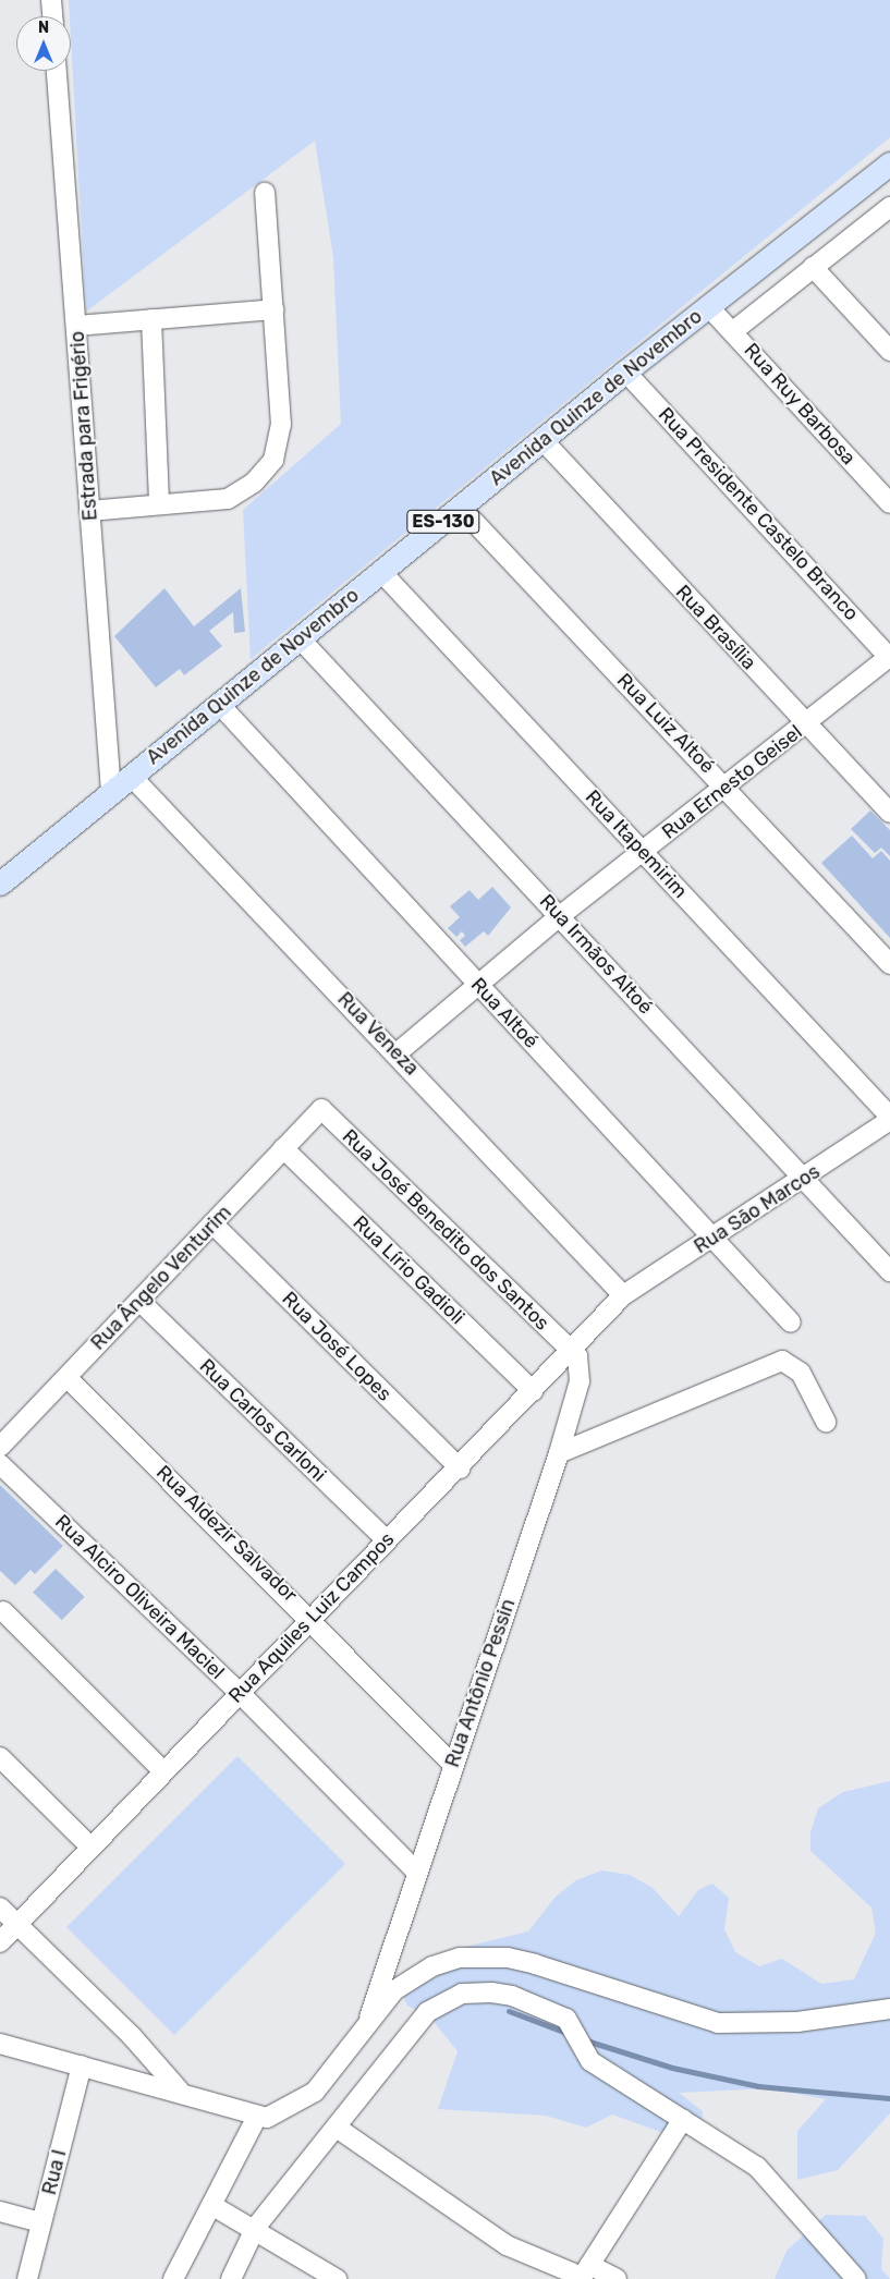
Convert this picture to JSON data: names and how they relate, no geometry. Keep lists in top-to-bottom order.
{
  "streets": {
    "main road": ["Avenida Quinze de Novembro", "ES-130"],
    "street": [
      "Rua Ruy Barbosa",
      "Estrada para Frigério",
      "Rua Presidente Castelo Branco",
      "Rua Brasília",
      "Rua Luiz Altoé",
      "Rua Ernesto Geisel",
      "Rua Itapemirim",
      "Rua Irmãos Altoé",
      "Rua Altoé",
      "Rua Veneza",
      "Rua São Marcos",
      "Rua José Benedito dos Santos",
      "Rua Lírio Gadioli",
      "Rua Ângelo Venturim",
      "Rua José Lopes",
      "Rua Carlos Carloni",
      "Rua Aldezir Salvador",
      "Rua Alciro Oliveira Maciel",
      "Rua Aquiles Luiz Campos",
      "Rua Antônio Pessin",
      "Rua I"
    ]
  },
  "crossings": [
    ["Avenida Quinze de Novembro", "Rua Ruy Barbosa"],
    ["Avenida Quinze de Novembro", "Estrada para Frigério"],
    ["Avenida Quinze de Novembro", "Rua Presidente Castelo Branco"],
    ["Avenida Quinze de Novembro", "Rua Brasília"],
    ["Avenida Quinze de Novembro", "Rua Luiz Altoé"],
    ["Avenida Quinze de Novembro", "Rua Itapemirim"],
    ["Avenida Quinze de Novembro", "Rua Irmãos Altoé"],
    ["Avenida Quinze de Novembro", "Rua Altoé"],
    ["Avenida Quinze de Novembro", "Rua Veneza"],
    ["Rua Presidente Castelo Branco", "Rua Ernesto Geisel"],
    ["Rua Brasília", "Rua Ernesto Geisel"],
    ["Rua Luiz Altoé", "Rua Ernesto Geisel"],
    ["Rua Ernesto Geisel", "Rua Itapemirim"],
    ["Rua Ernesto Geisel", "Rua Irmãos Altoé"],
    ["Rua Ernesto Geisel", "Rua Altoé"],
    ["Rua Ernesto Geisel", "Rua Veneza"],
    ["Rua Itapemirim", "Rua São Marcos"],
    ["Rua Irmãos Altoé", "Rua São Marcos"],
    ["Rua Altoé", "Rua São Marcos"],
    ["Rua Veneza", "Rua São Marcos"],
    ["Rua Veneza", "Rua Aquiles Luiz Campos"],
    ["Rua São Marcos", "Rua Aquiles Luiz Campos"],
    ["Rua José Benedito dos Santos", "Rua Ângelo Venturim"],
    ["Rua José Benedito dos Santos", "Rua Aquiles Luiz Campos"],
    ["Rua José Benedito dos Santos", "Rua Antônio Pessin"],
    ["Rua Lírio Gadioli", "Rua Ângelo Venturim"],
    ["Rua Lírio Gadioli", "Rua Aquiles Luiz Campos"],
    ["Rua Ângelo Venturim", "Rua José Lopes"],
    ["Rua Ângelo Venturim", "Rua Carlos Carloni"],
    ["Rua Ângelo Venturim", "Rua Aldezir Salvador"],
    ["Rua José Lopes", "Rua Aquiles Luiz Campos"],
    ["Rua Carlos Carloni", "Rua Aquiles Luiz Campos"],
    ["Rua Aldezir Salvador", "Rua Aquiles Luiz Campos"],
    ["Rua Aldezir Salvador", "Rua Antônio Pessin"],
    ["Rua Alciro Oliveira Maciel", "Rua Aquiles Luiz Campos"],
    ["Rua Alciro Oliveira Maciel", "Rua Antônio Pessin"],
    ["Rua Aquiles Luiz Campos", "Rua Antônio Pessin"]
  ],
  "north": "top"
}
